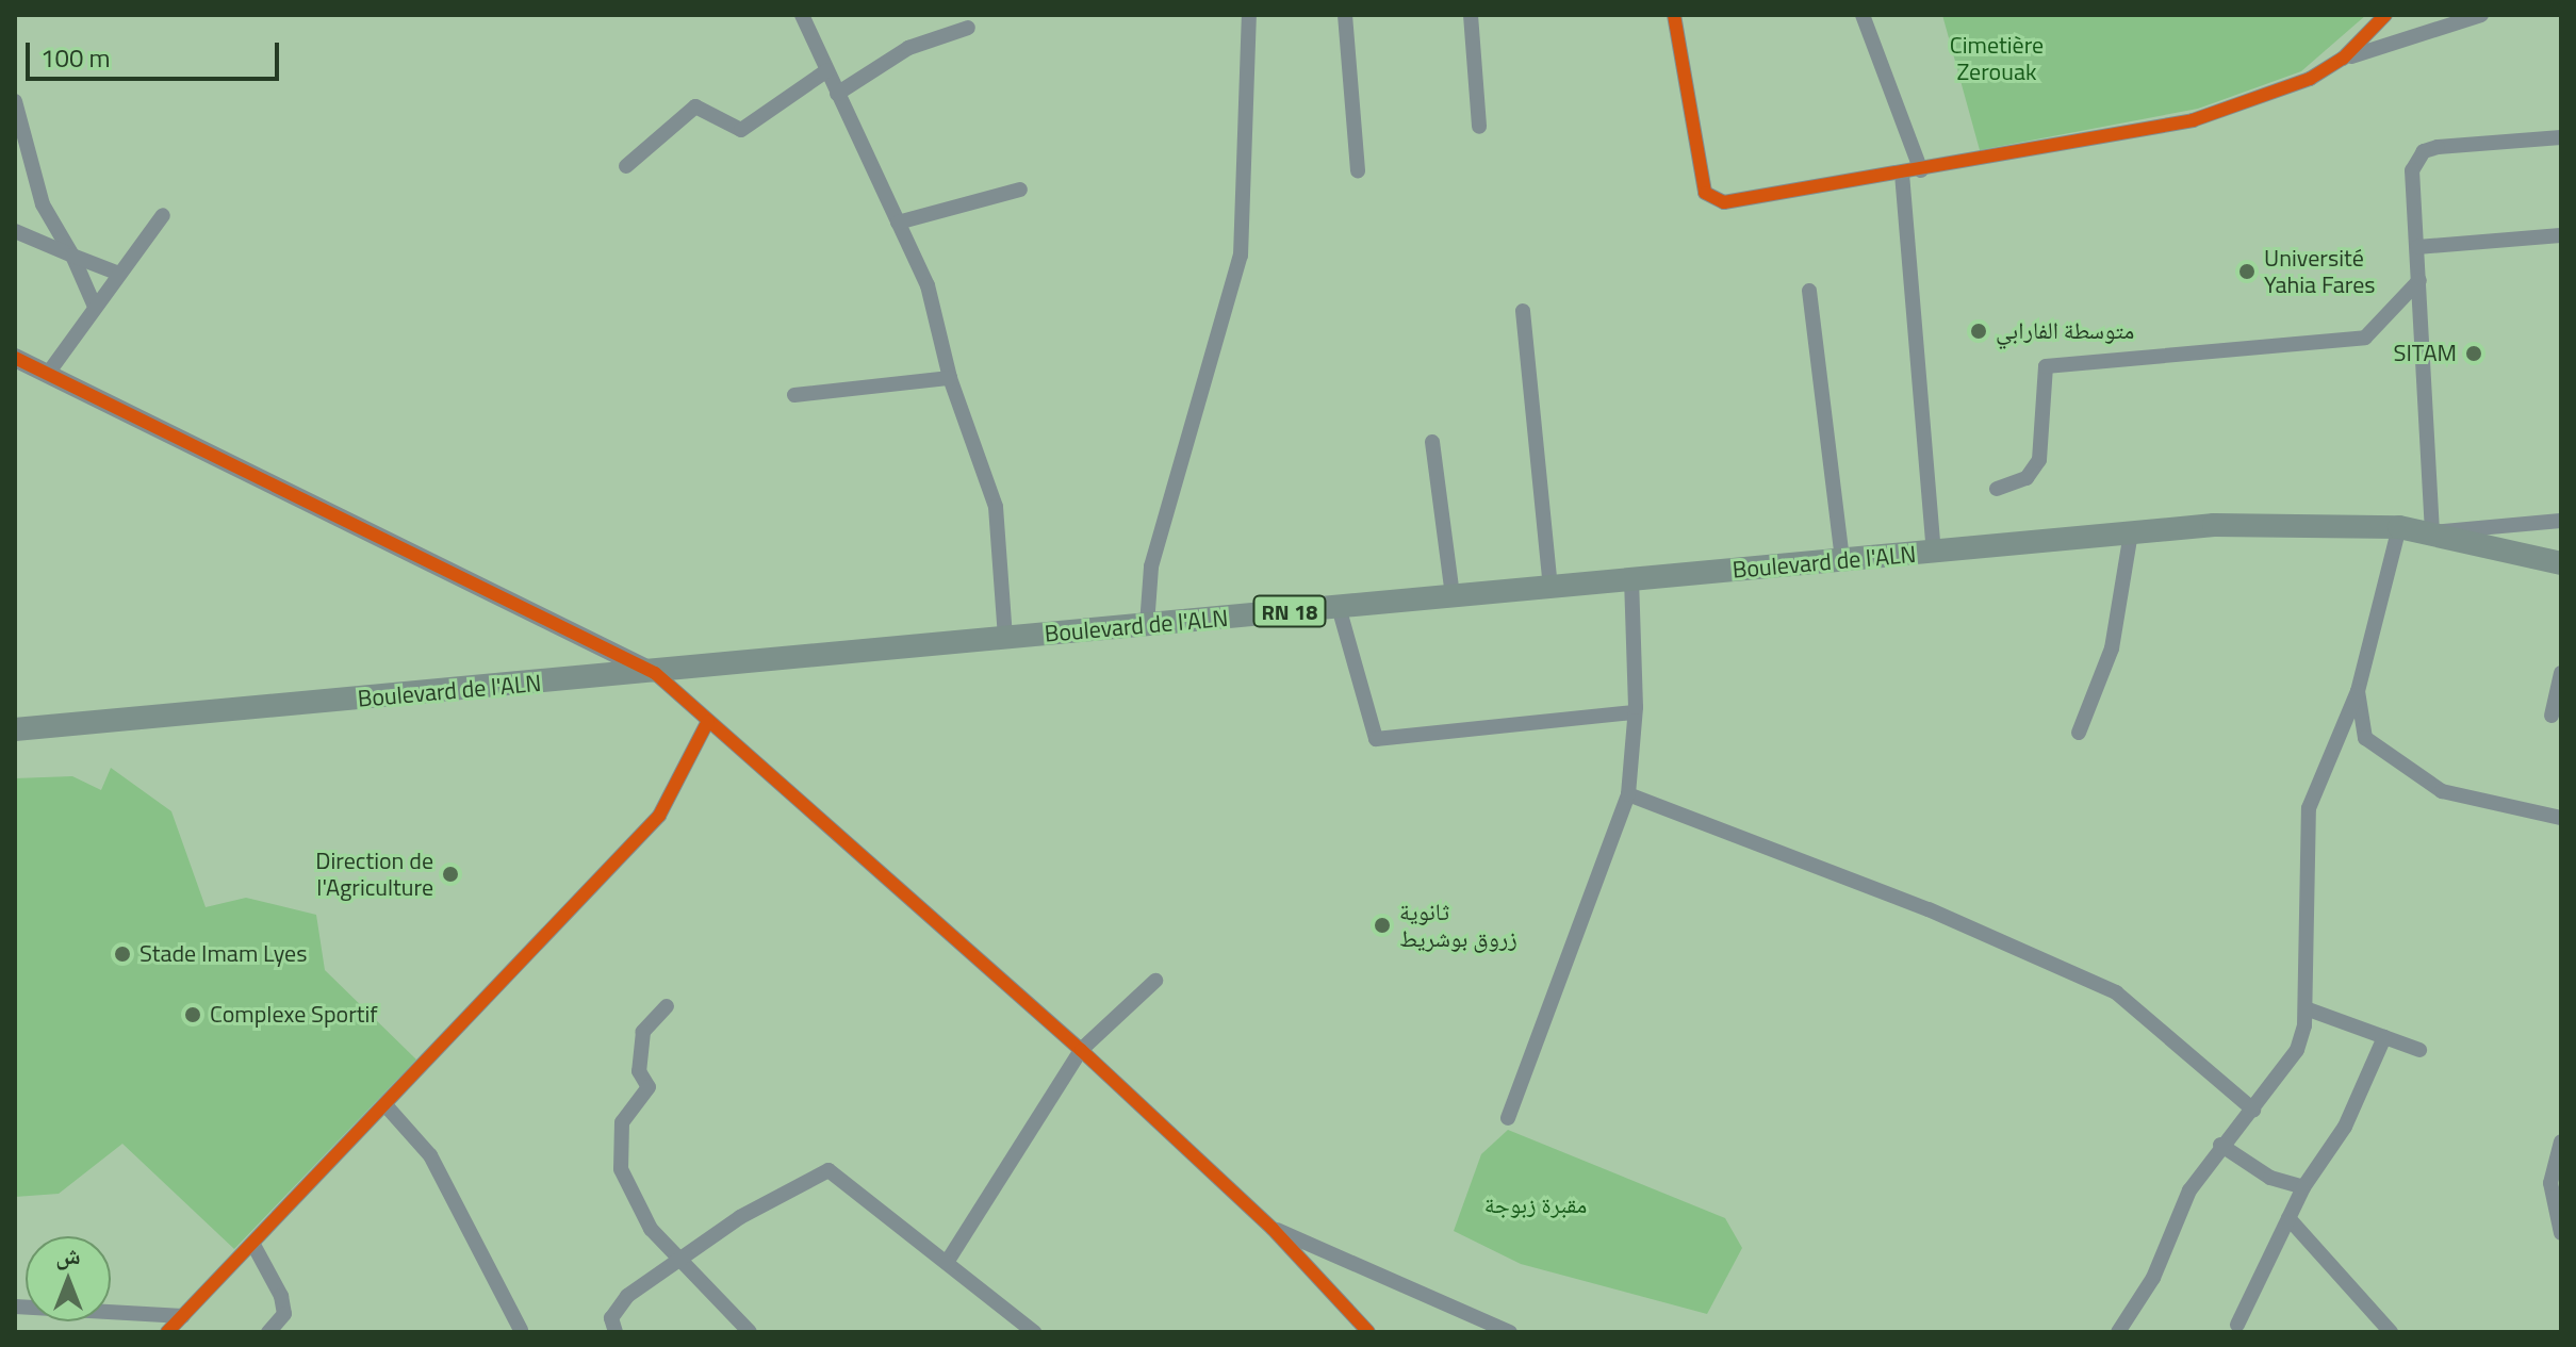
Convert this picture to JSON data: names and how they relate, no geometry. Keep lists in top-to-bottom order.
{
  "streets": {
    "main road": ["Boulevard de l'ALN", "RN 18"]
  },
  "parks": ["Cimetière Zerouak", "مقبرة زبوجة"],
  "places": [
    "Université Yahia Fares",
    "متوسطة الفارابي",
    "SITAM",
    "Direction de l'Agriculture",
    "ثانوية زروق بوشريط",
    "Stade Imam Lyes",
    "Complexe Sportif"
  ],
  "scale_bar": "100 m",
  "north": "top"
}
